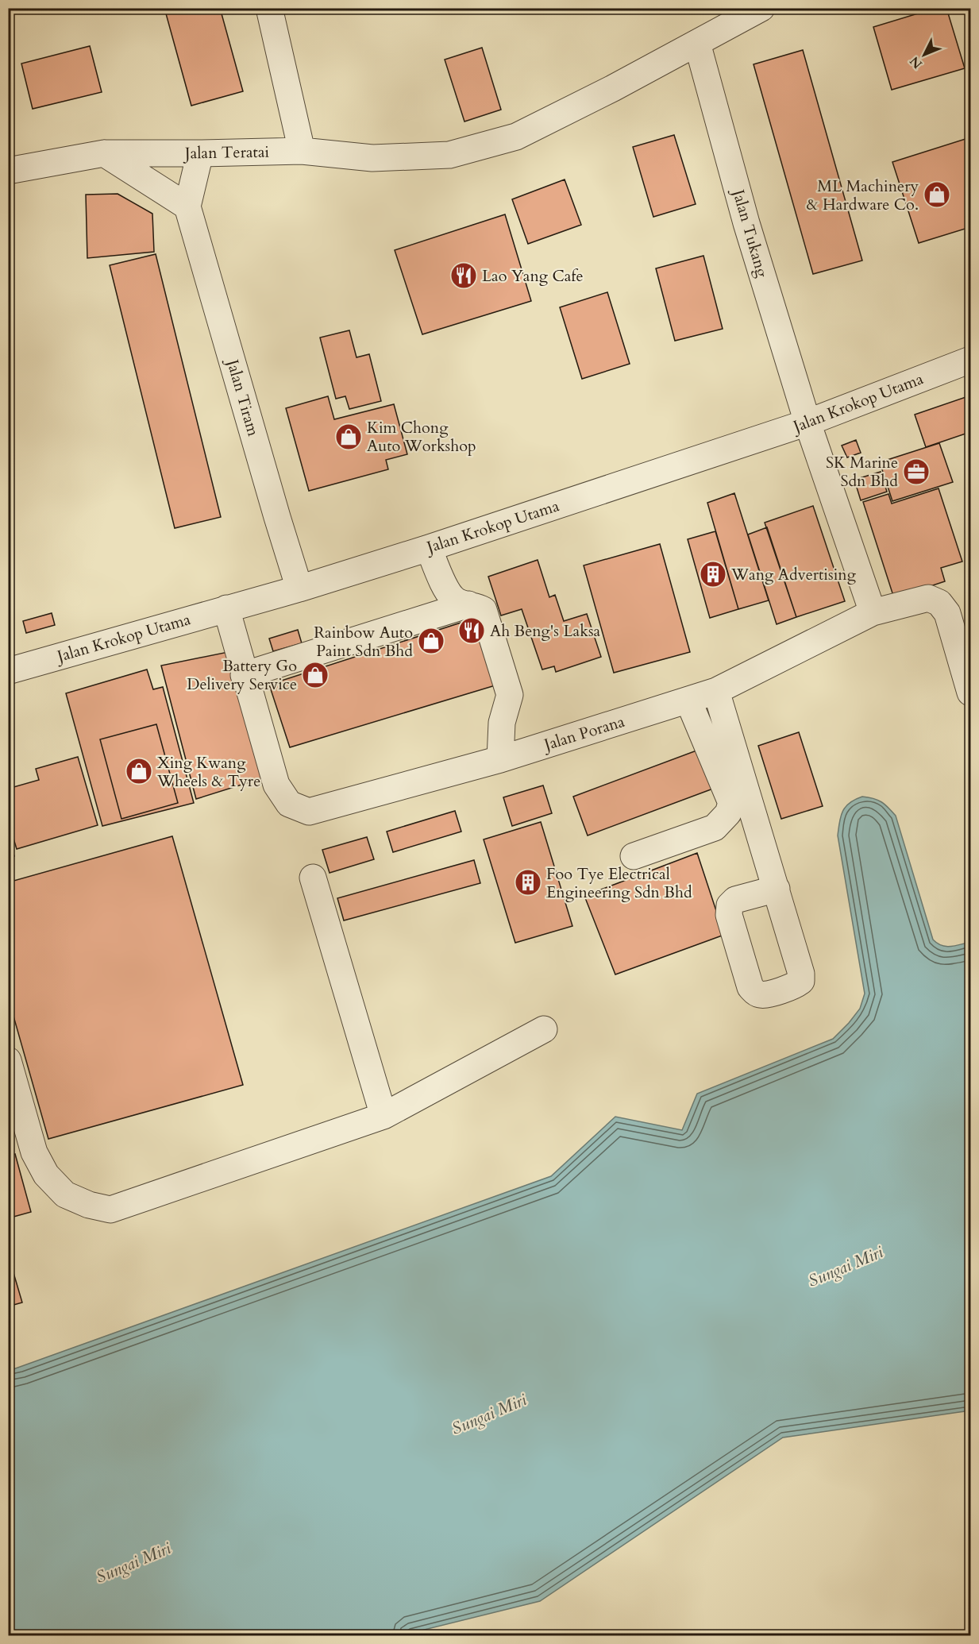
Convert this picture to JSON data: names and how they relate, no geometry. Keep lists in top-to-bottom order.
{
  "streets": {
    "street": [
      "Jalan Teratai",
      "Jalan Tukang",
      "Jalan Tiram",
      "Jalan Krokop Utama",
      "Jalan Porana"
    ]
  },
  "crossings": [
    ["Jalan Teratai", "Jalan Tukang"],
    ["Jalan Tukang", "Jalan Krokop Utama"],
    ["Jalan Tiram", "Jalan Krokop Utama"],
    ["Jalan Krokop Utama", "Jalan Porana"]
  ],
  "water": ["Sungai Miri"],
  "places": {
    "shop": [
      "ML Machinery & Hardware Co.",
      "Kim Chong Auto Workshop",
      "Rainbow Auto Paint Sdn Bhd",
      "Battery Go Delivery Service",
      "Xing Kwang Wheels & Tyre"
    ],
    "restaurant": ["Lao Yang Cafe", "Ah Beng's Laksa"],
    "office": ["SK Marine Sdn Bhd"],
    "building": ["Wang Advertising", "Foo Tye Electrical Engineering Sdn Bhd"]
  },
  "north": "bottom left"
}
